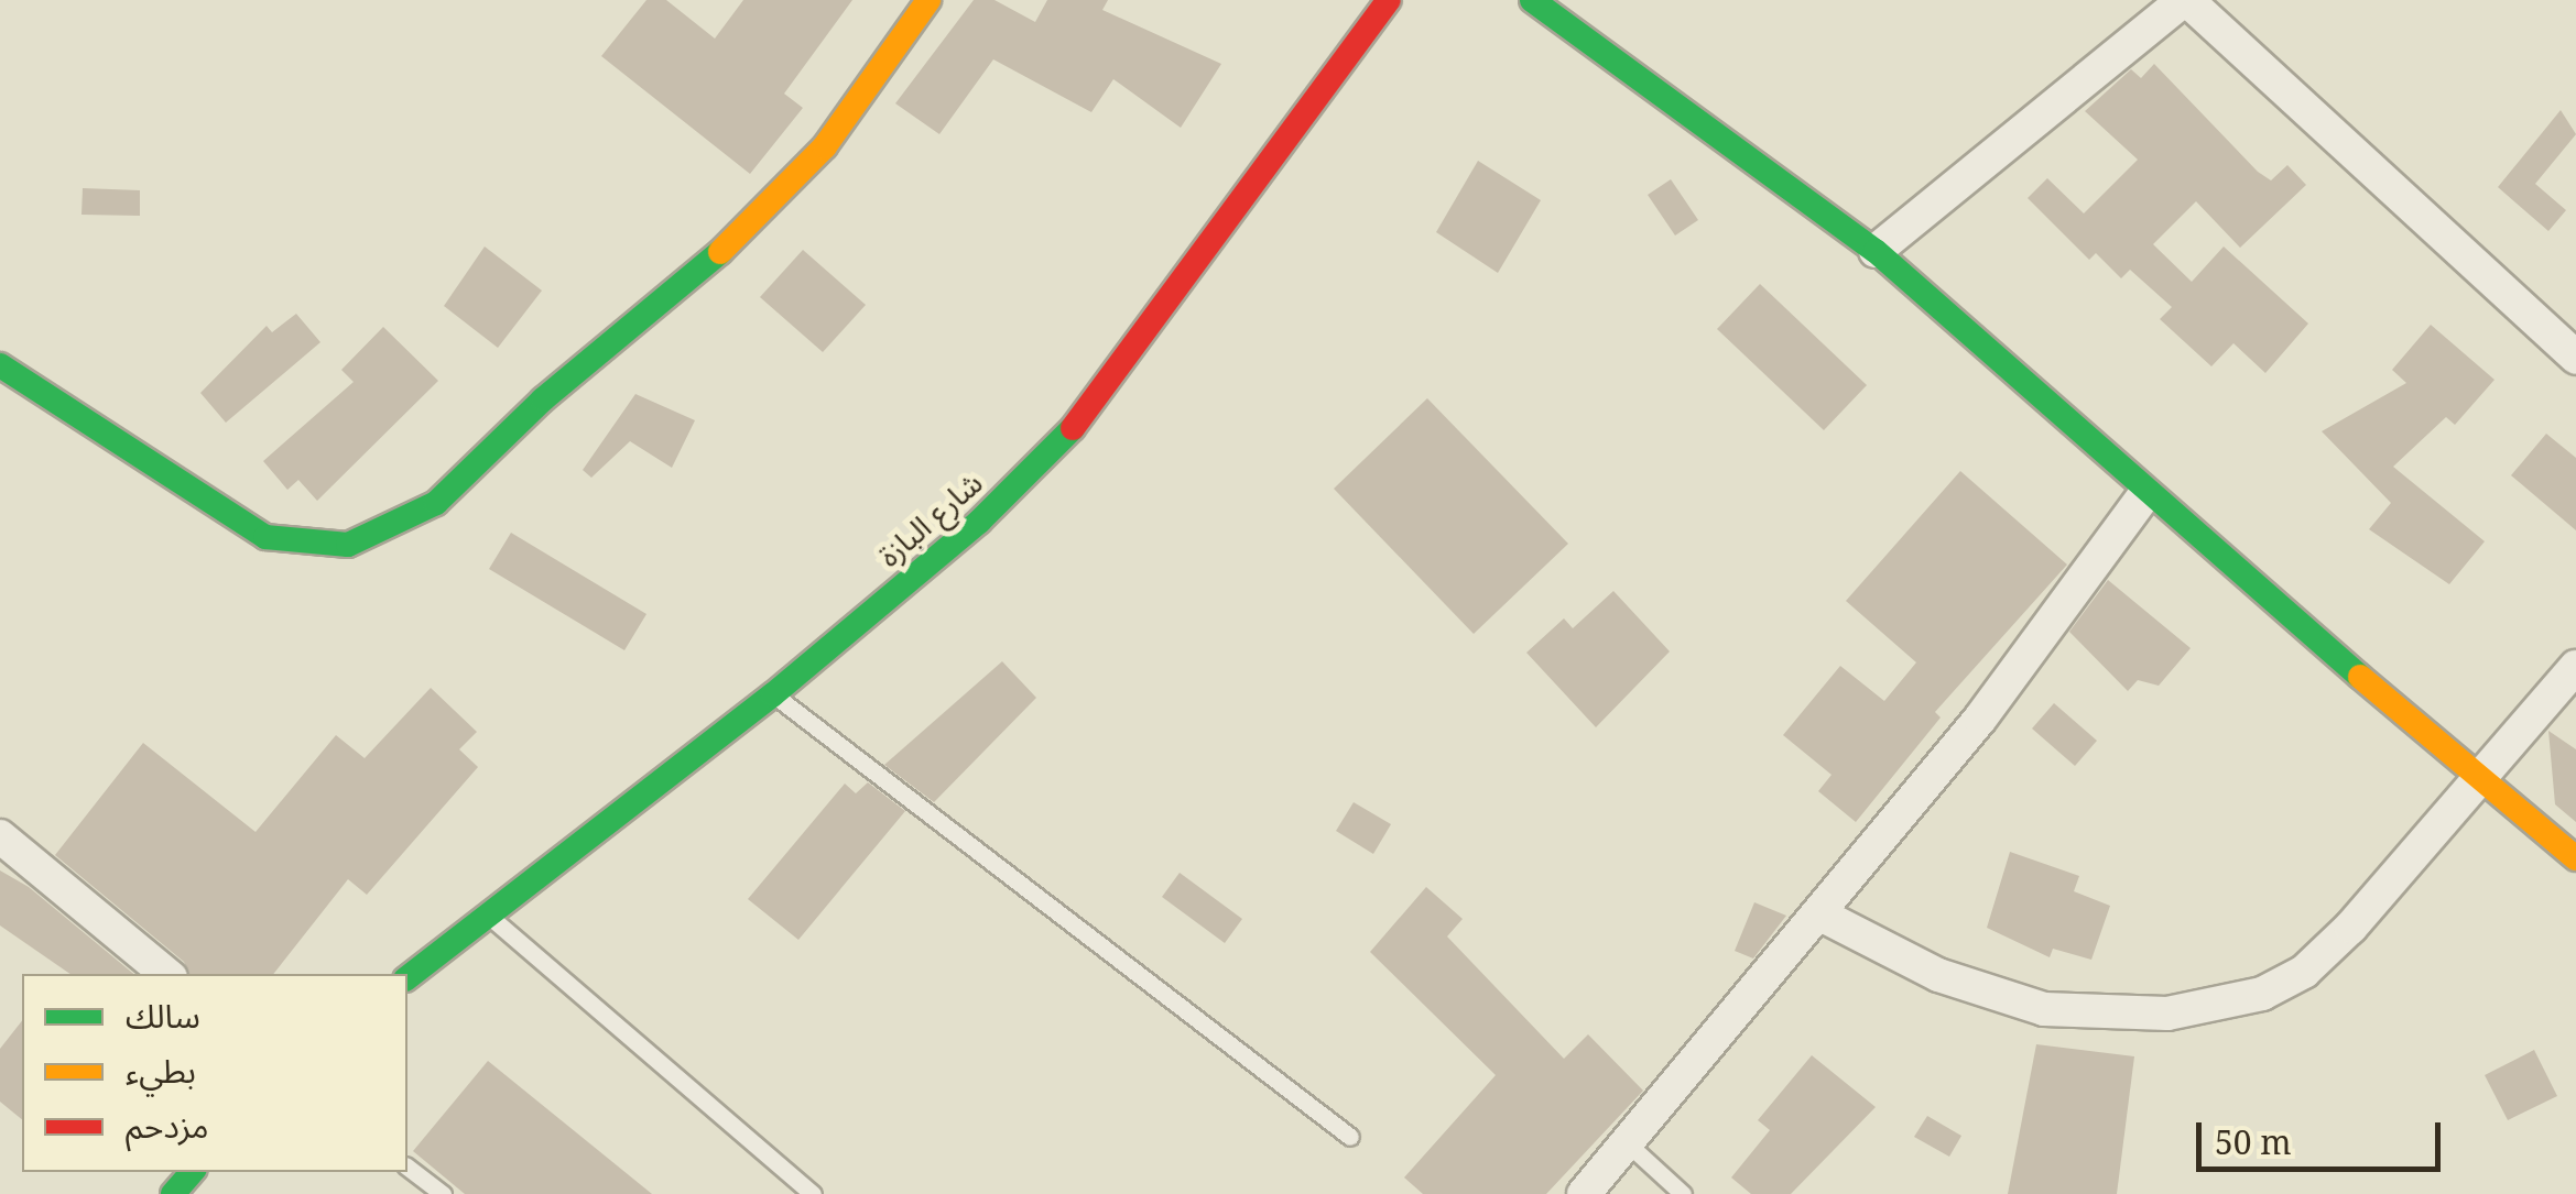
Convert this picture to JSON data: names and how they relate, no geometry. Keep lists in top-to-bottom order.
{
  "streets": {
    "street": ["شارع البازة"]
  },
  "legend": ["سالك", "بطيء", "مزدحم"],
  "scale_bar": "50 m"
}
